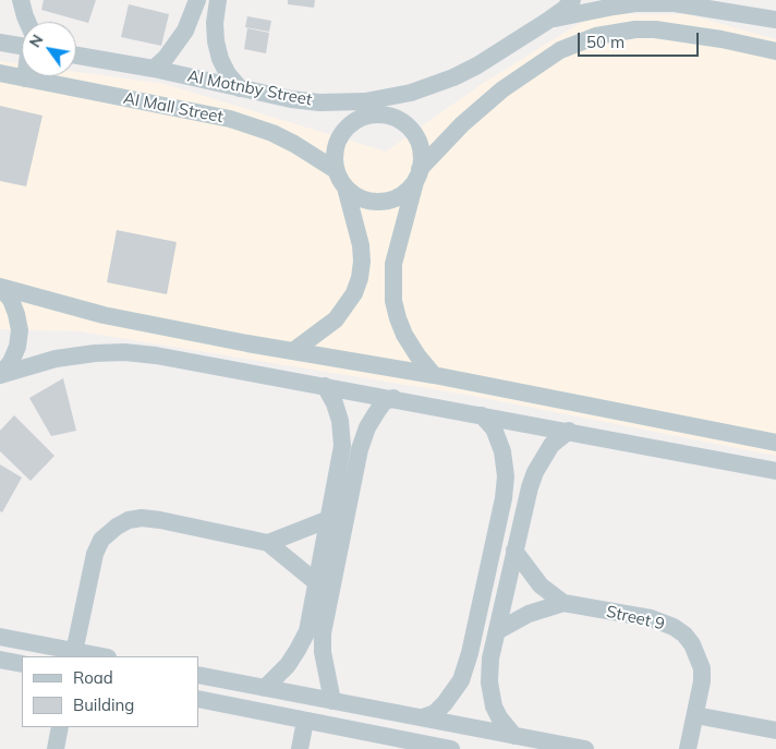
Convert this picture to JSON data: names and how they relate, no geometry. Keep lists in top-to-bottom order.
{
  "streets": {
    "street": ["Al Motnby Street", "Al Mall Street", "Street 9"]
  },
  "legend": ["Road", "Building"],
  "scale_bar": "50 m",
  "north": "top left"
}
